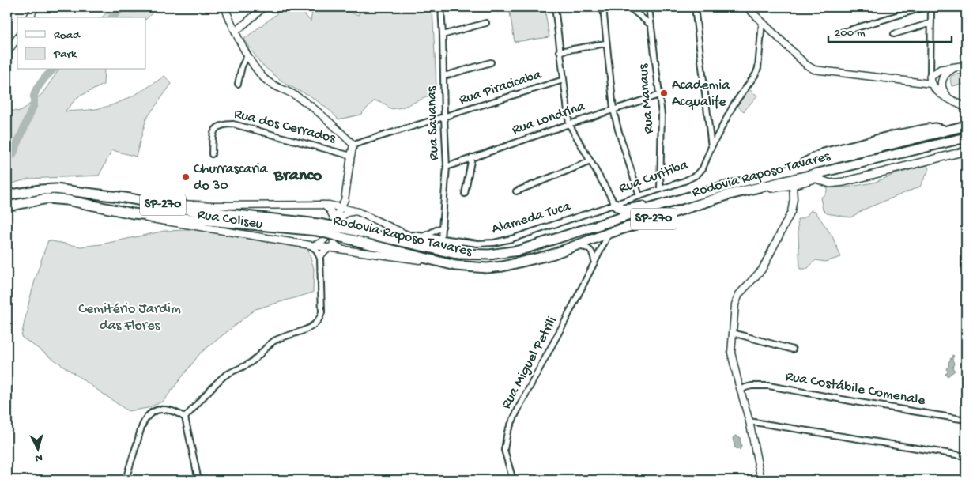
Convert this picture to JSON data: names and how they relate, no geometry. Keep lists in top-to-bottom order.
{
  "streets": {
    "highway": ["Rodovia Raposo Tavares", "SP-270"],
    "street": [
      "Rua Piracicaba",
      "Rua Manaus",
      "Rua Londrina",
      "Rua Savanas",
      "Rua dos Cerrados",
      "Rua Curitiba",
      "Alameda Tuca",
      "Rua Coliseu",
      "Rua Miguel Petrili",
      "Rua Costábile Comenale"
    ]
  },
  "crossings": [
    ["Rua Piracicaba", "Rua Savanas"],
    ["Rua Manaus", "Rua Londrina"],
    ["Rua Manaus", "Rua Curitiba"],
    ["Rua Londrina", "Rua Savanas"],
    ["Rua Savanas", "Alameda Tuca"],
    ["Rodovia Raposo Tavares", "Alameda Tuca"],
    ["Rodovia Raposo Tavares", "Rua Coliseu"],
    ["Rodovia Raposo Tavares", "Rua Miguel Petrili"],
    ["Rua Curitiba", "Alameda Tuca"]
  ],
  "districts": ["Branco"],
  "parks": ["Cemitério Jardim das Flores"],
  "places": ["Academia Acqualife", "Churrascaria do 30"],
  "legend": ["Road", "Park"],
  "scale_bar": "200 m",
  "north": "bottom"
}
